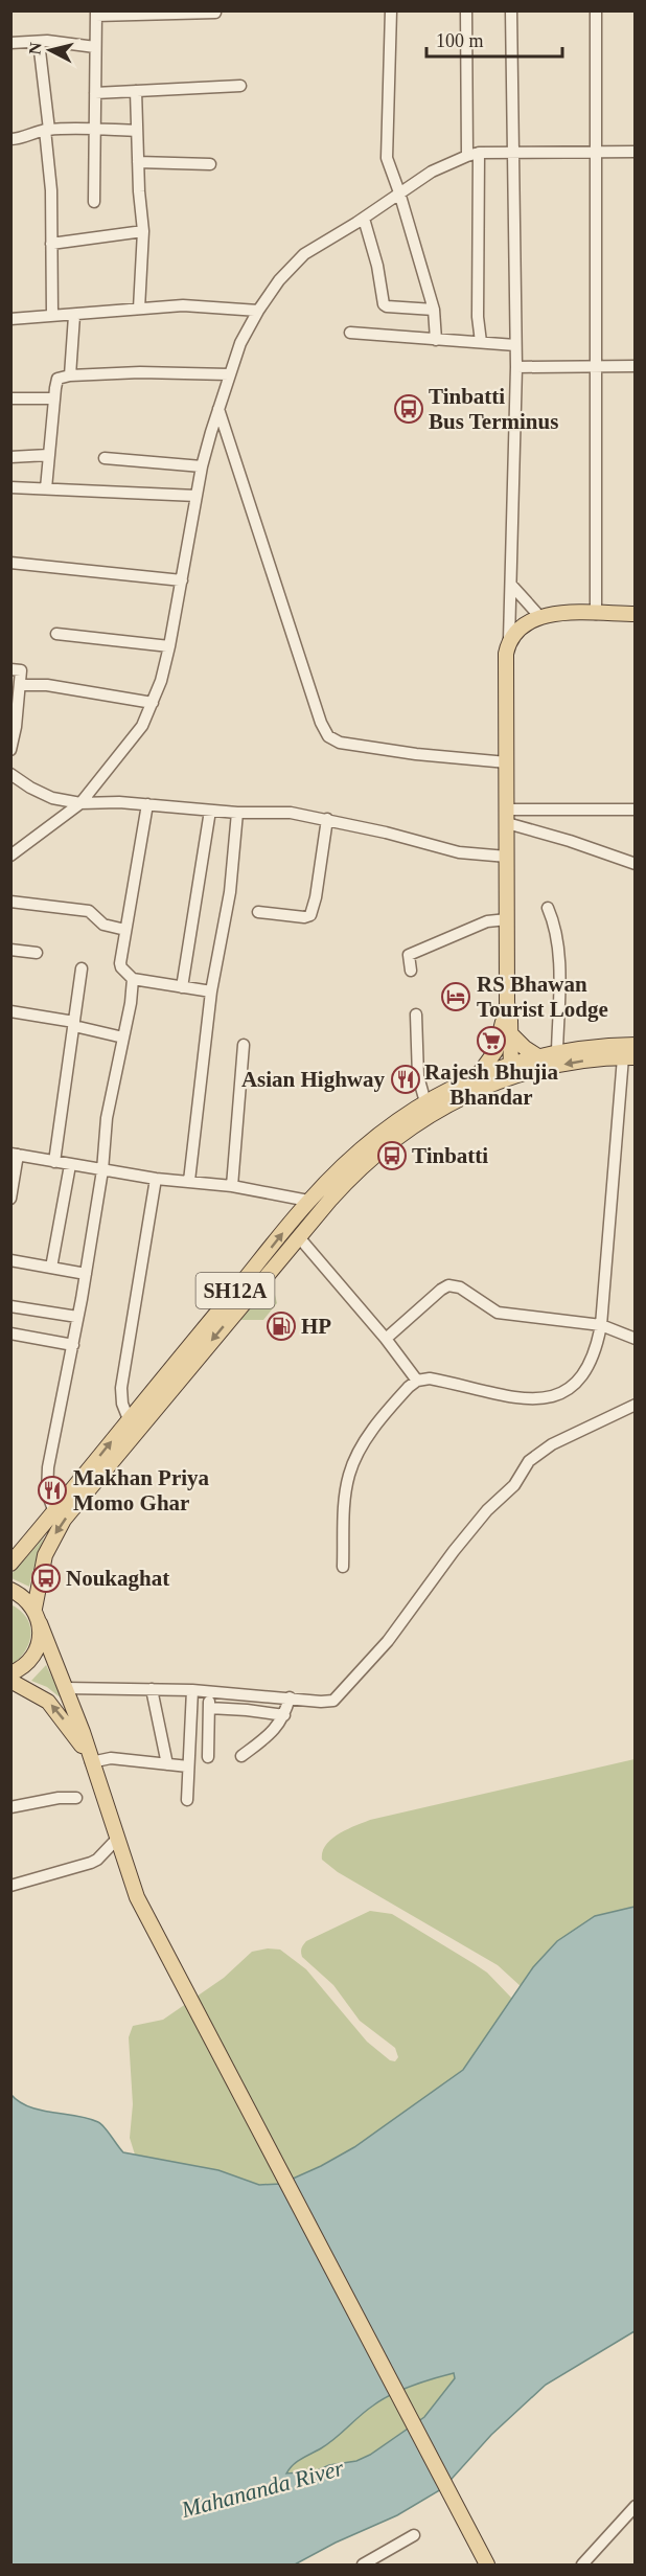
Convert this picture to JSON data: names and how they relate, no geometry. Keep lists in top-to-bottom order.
{
  "streets": {
    "main road": ["SH12A"]
  },
  "water": ["Mahananda River"],
  "places": {
    "bus stop": ["Tinbatti Bus Terminus", "Tinbatti", "Noukaghat"],
    "hotel": ["RS Bhawan Tourist Lodge"],
    "supermarket": ["Rajesh Bhujia Bhandar"],
    "restaurant": ["Asian Highway", "Makhan Priya Momo Ghar"],
    "fuel station": ["HP"]
  },
  "scale_bar": "100 m",
  "north": "left"
}
